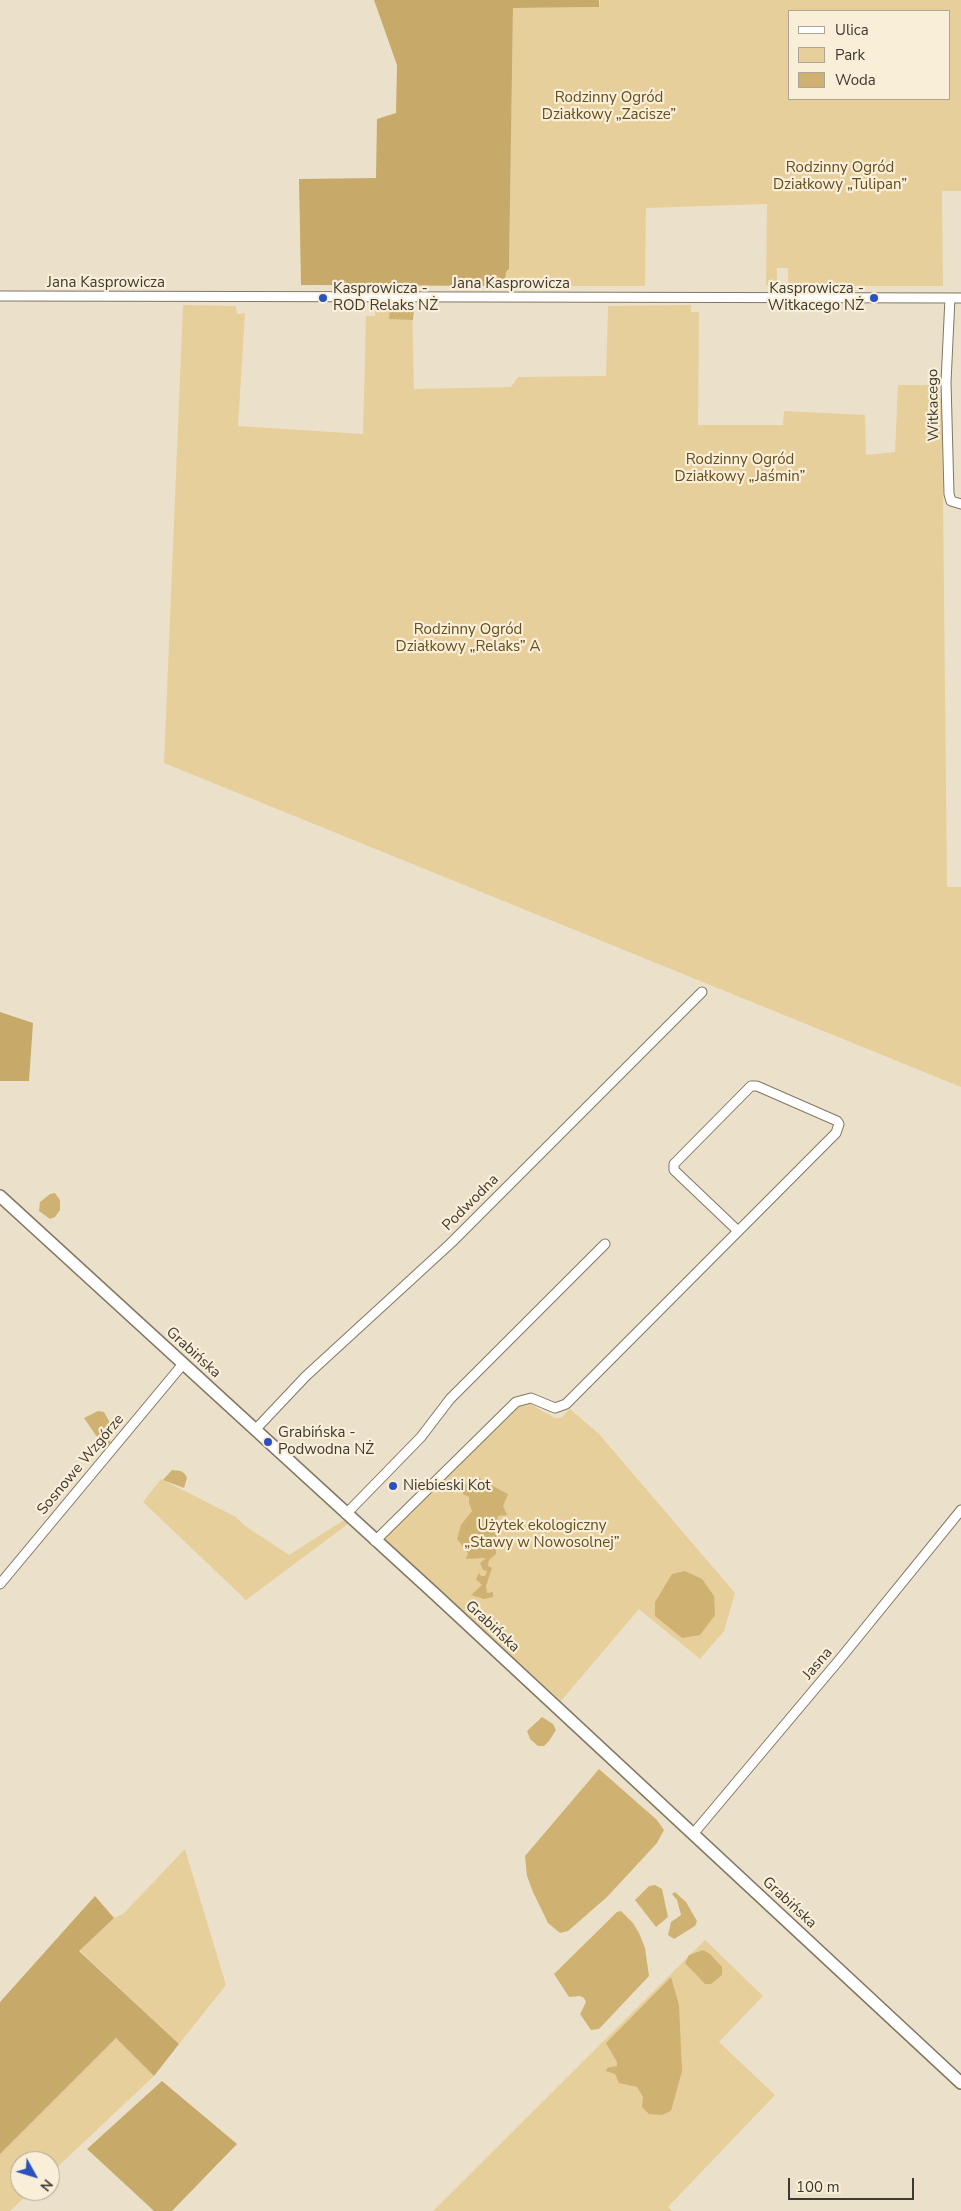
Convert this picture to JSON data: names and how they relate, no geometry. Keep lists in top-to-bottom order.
{
  "streets": {
    "street": [
      "Jana Kasprowicza",
      "Witkacego",
      "Podwodna",
      "Grabińska",
      "Sosnowe Wzgórze",
      "Jasna"
    ]
  },
  "crossings": [
    ["Jana Kasprowicza", "Witkacego"],
    ["Podwodna", "Grabińska"],
    ["Grabińska", "Sosnowe Wzgórze"],
    ["Grabińska", "Jasna"]
  ],
  "parks": [
    "Rodzinny Ogród Działkowy „Zacisze”",
    "Rodzinny Ogród Działkowy „Tulipan”",
    "Rodzinny Ogród Działkowy „Jaśmin”",
    "Rodzinny Ogród Działkowy „Relaks” A",
    "Użytek ekologiczny „Stawy w Nowosolnej”"
  ],
  "places": [
    "Kasprowicza - ROD Relaks NŻ",
    "Kasprowicza - Witkacego NŻ",
    "Grabińska - Podwodna NŻ",
    "Niebieski Kot"
  ],
  "legend": ["Ulica", "Park", "Woda"],
  "scale_bar": "100 m",
  "north": "bottom right"
}
